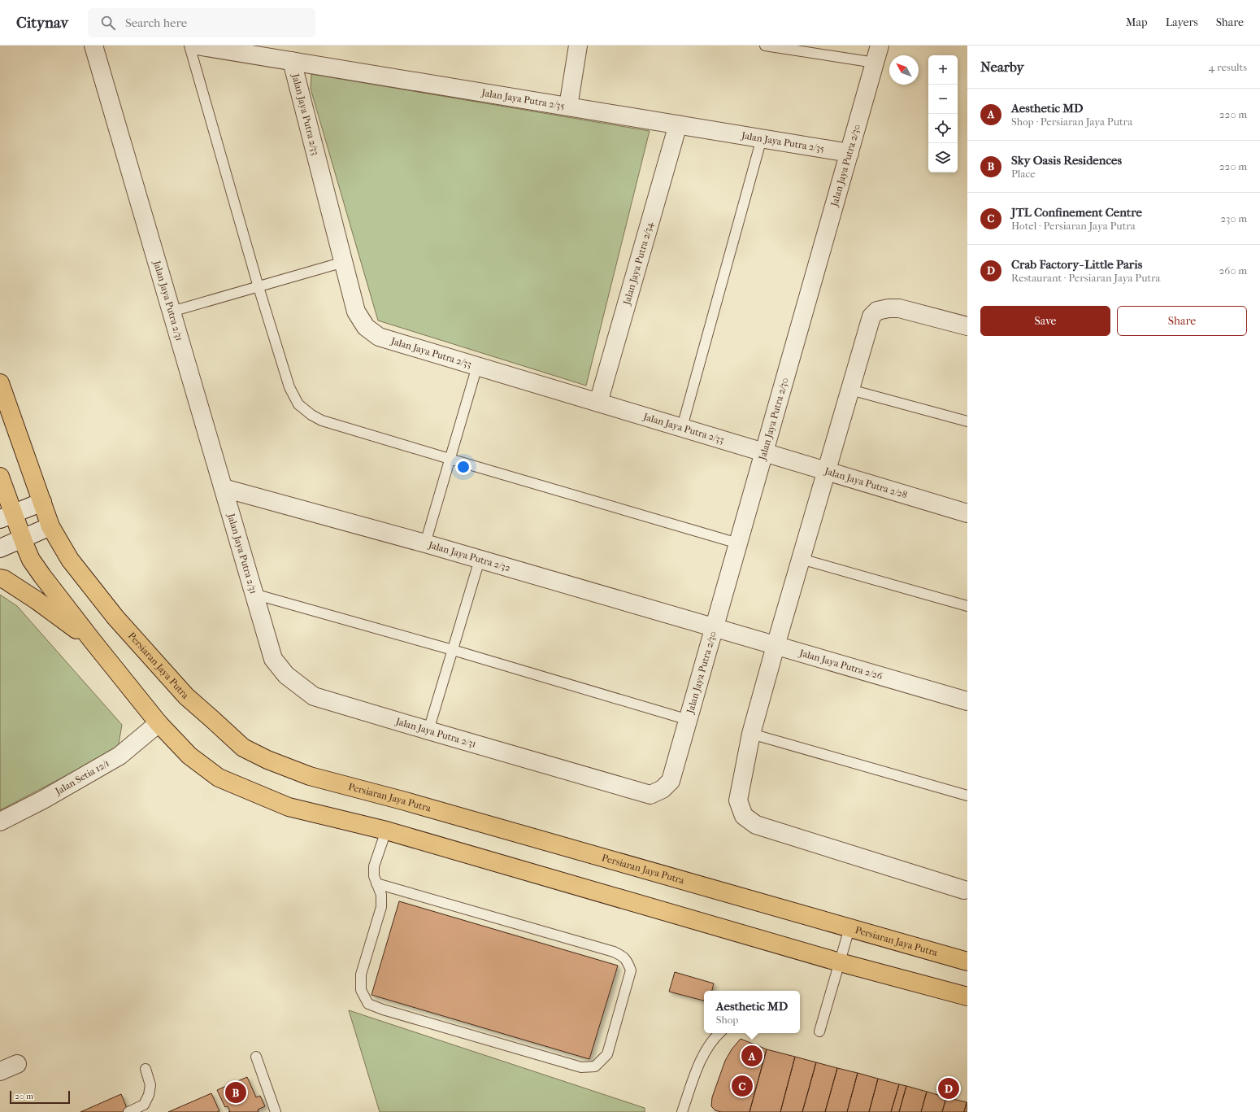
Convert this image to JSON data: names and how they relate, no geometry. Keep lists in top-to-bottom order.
{
  "streets": {
    "main road": ["Persiaran Jaya Putra"],
    "street": [
      "Jalan Jaya Putra 2/35",
      "Jalan Jaya Putra 2/33",
      "Jalan Jaya Putra 2/30",
      "Jalan Jaya Putra 2/34",
      "Jalan Jaya Putra 2/31",
      "Jalan Jaya Putra 2/28",
      "Jalan Jaya Putra 2/32",
      "Jalan Jaya Putra 2/26",
      "Jalan Setia 12/1"
    ]
  },
  "crossings": [
    ["Jalan Jaya Putra 2/35", "Jalan Jaya Putra 2/33"],
    ["Jalan Jaya Putra 2/35", "Jalan Jaya Putra 2/30"],
    ["Jalan Jaya Putra 2/35", "Jalan Jaya Putra 2/34"],
    ["Jalan Jaya Putra 2/33", "Jalan Jaya Putra 2/30"],
    ["Jalan Jaya Putra 2/33", "Jalan Jaya Putra 2/34"],
    ["Jalan Jaya Putra 2/33", "Jalan Jaya Putra 2/28"],
    ["Jalan Jaya Putra 2/30", "Jalan Jaya Putra 2/31"],
    ["Jalan Jaya Putra 2/30", "Jalan Jaya Putra 2/28"],
    ["Jalan Jaya Putra 2/30", "Jalan Jaya Putra 2/32"],
    ["Jalan Jaya Putra 2/30", "Jalan Jaya Putra 2/26"],
    ["Jalan Jaya Putra 2/31", "Jalan Jaya Putra 2/32"],
    ["Jalan Jaya Putra 2/32", "Jalan Jaya Putra 2/26"]
  ],
  "scale_bar": "20 m",
  "north": "top left",
  "page": {
    "header": "Citynav",
    "search": "Search here",
    "nav": ["Map", "Layers", "Share"],
    "heading": ["Nearby", "4 results"],
    "map_buttons": ["+", "−"],
    "list": [
      {
        "mark": "A",
        "name": "Aesthetic MD",
        "note": "Shop · Persiaran Jaya Putra",
        "value": "220 m"
      },
      {
        "mark": "B",
        "name": "Sky Oasis Residences",
        "note": "Place",
        "value": "220 m"
      },
      {
        "mark": "C",
        "name": "JTL Confinement Centre",
        "note": "Hotel · Persiaran Jaya Putra",
        "value": "230 m"
      },
      {
        "mark": "D",
        "name": "Crab Factory- Little Paris",
        "note": "Restaurant · Persiaran Jaya Putra",
        "value": "260 m"
      }
    ],
    "buttons": ["Save", "Share"],
    "popup": ["Aesthetic MD", "Shop"],
    "pins": [
      "A",
      "C",
      "D",
      "B"
    ],
    "scale": "20 m"
  }
}
